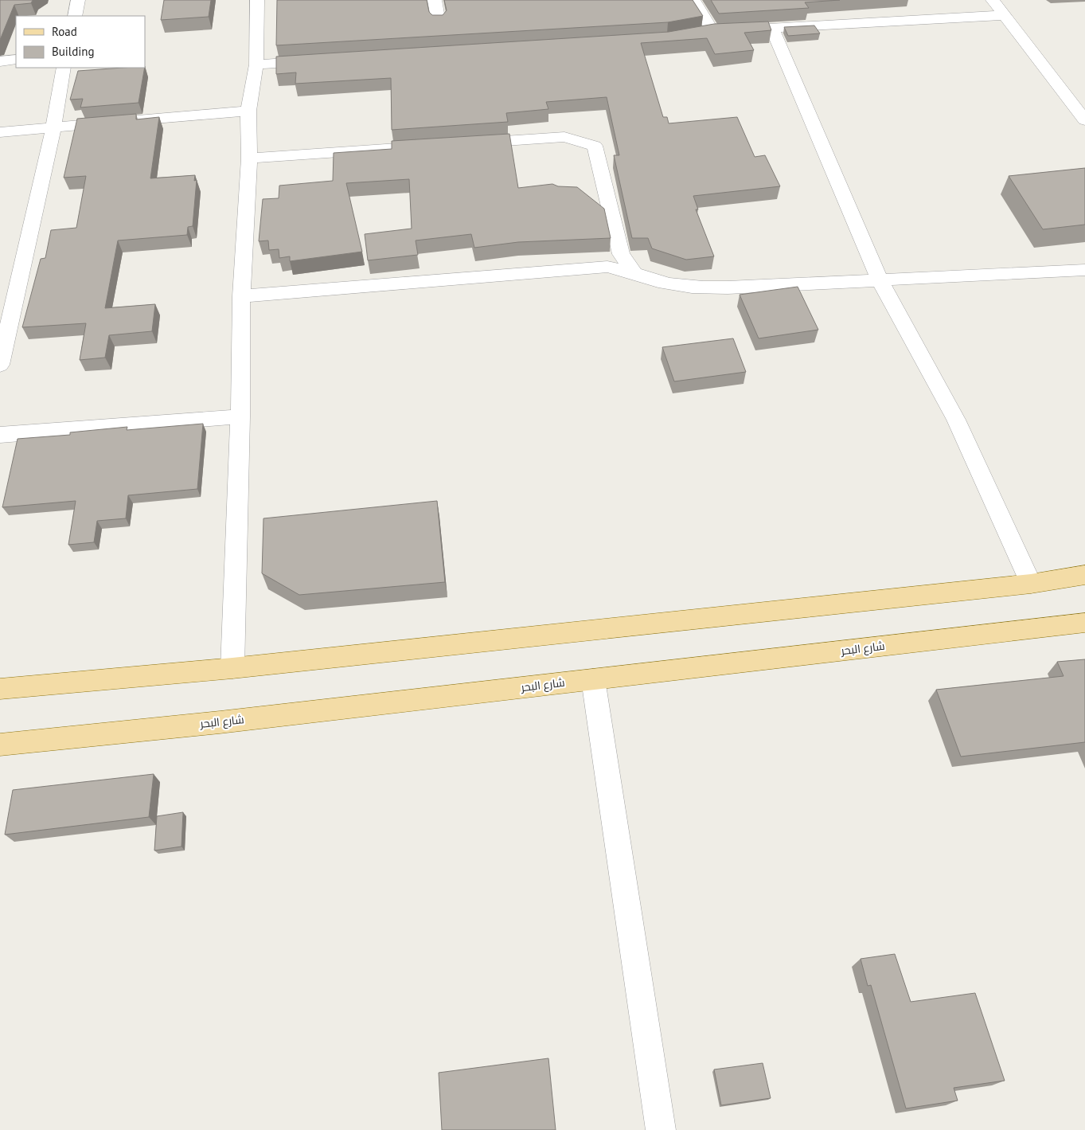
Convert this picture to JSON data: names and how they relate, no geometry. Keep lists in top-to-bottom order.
{
  "streets": {
    "main road": ["شارع البحر"]
  },
  "legend": ["Road", "Building"]
}
